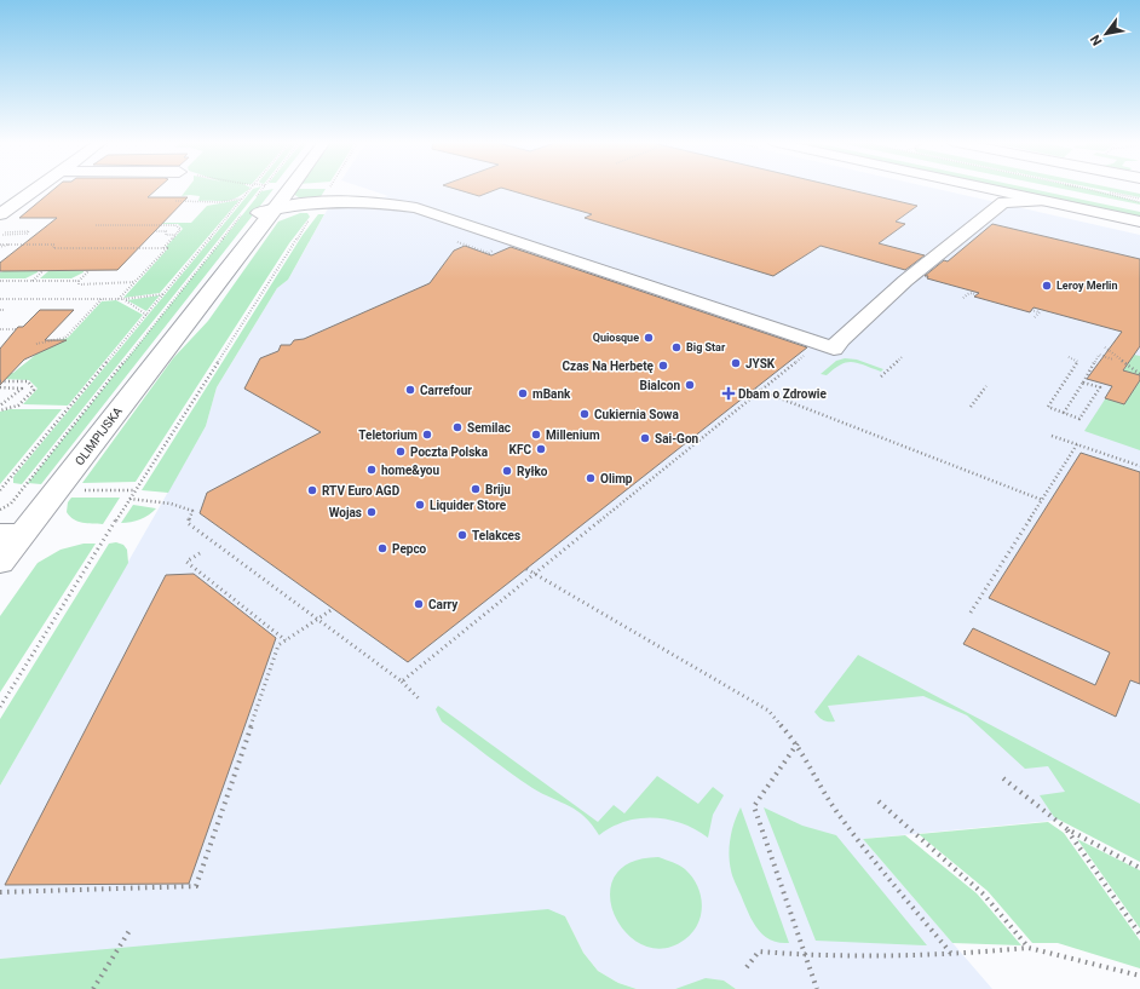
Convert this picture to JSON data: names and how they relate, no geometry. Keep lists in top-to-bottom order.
{
  "streets": {
    "street": ["OLIMPIJSKA"]
  },
  "places": {
    "other": [
      "Leroy Merlin",
      "Quiosque",
      "Big Star",
      "JYSK",
      "Czas Na Herbetę",
      "Bialcon",
      "Carrefour",
      "mBank",
      "Cukiernia Sowa",
      "Semilac",
      "Teletorium",
      "Millenium",
      "Sai-Gon",
      "KFC",
      "Poczta Polska",
      "home&you",
      "Ryłko",
      "Olimp",
      "Briju",
      "RTV Euro AGD",
      "Liquider Store",
      "Wojas",
      "Telakces",
      "Pepco",
      "Carry"
    ],
    "health": ["Dbam o Zdrowie"]
  },
  "north": "bottom left"
}
